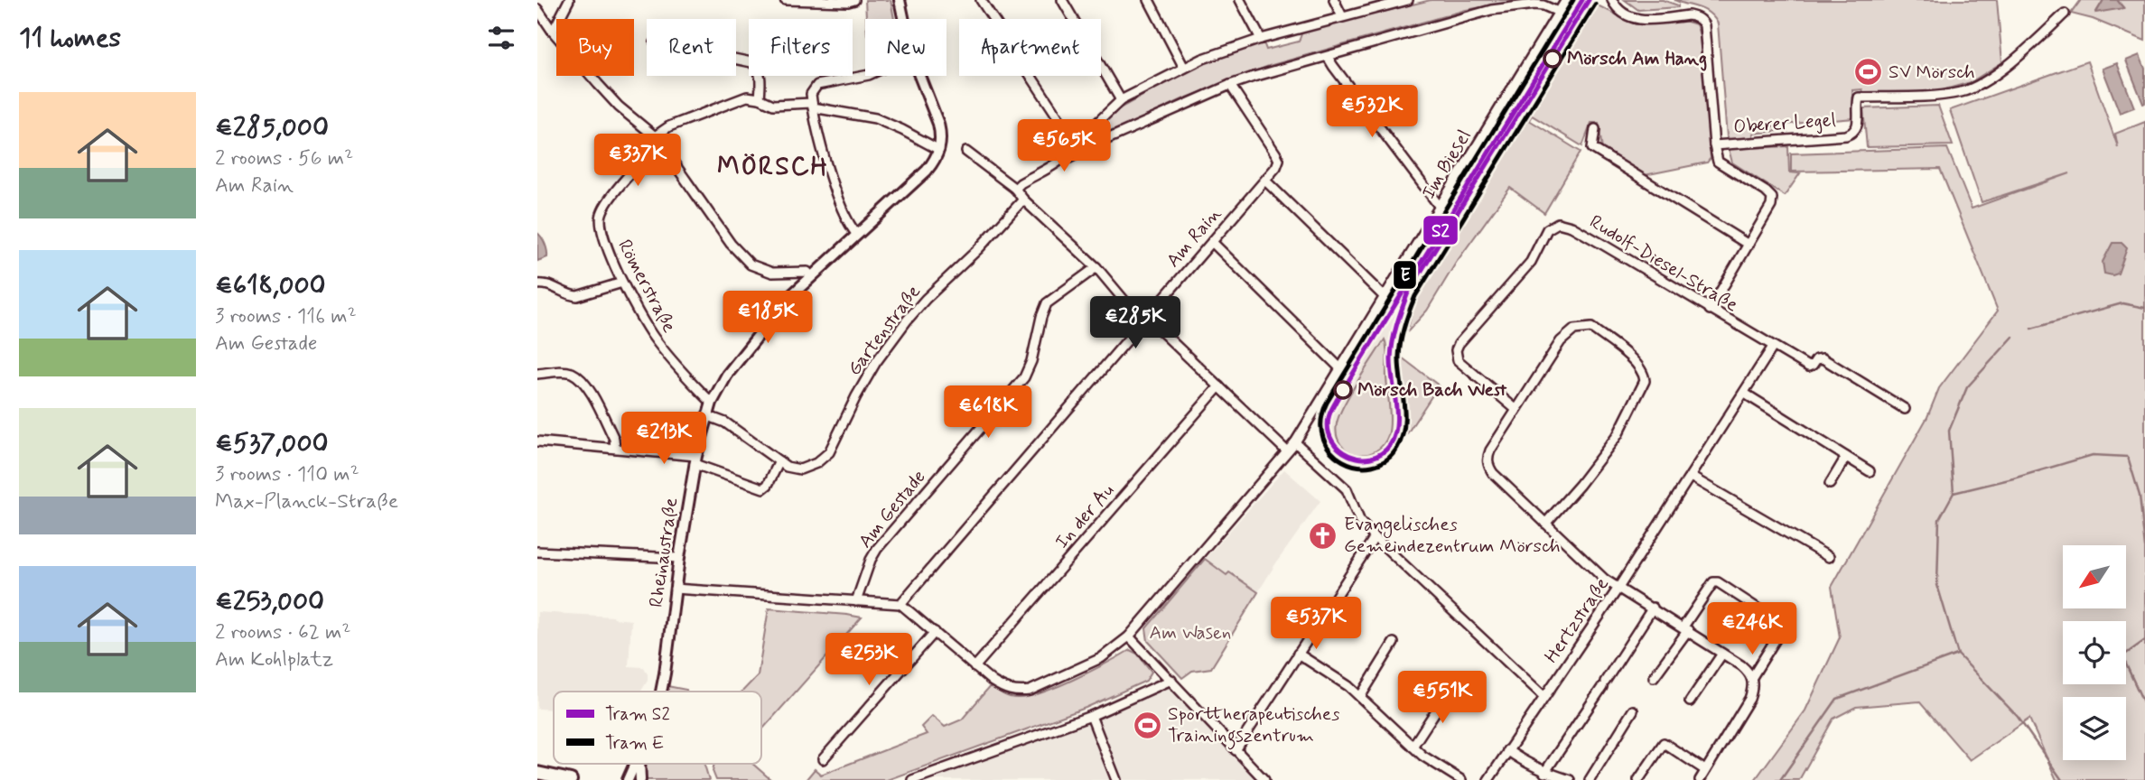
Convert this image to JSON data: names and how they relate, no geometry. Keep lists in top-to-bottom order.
{
  "streets": {
    "street": [
      "Oberer Legel",
      "Im Biesel",
      "Am Rain",
      "Rudolf-Diesel-Straße",
      "Römerstraße",
      "Gartenstraße",
      "Am Gestade",
      "In der Au",
      "Rheinaustraße",
      "Hertzstraße"
    ]
  },
  "crossings": [
    ["Rudolf-Diesel-Straße", "Hertzstraße"],
    ["Römerstraße", "Rheinaustraße"],
    ["Gartenstraße", "Rheinaustraße"]
  ],
  "districts": ["MÖRSCH"],
  "parks": ["Am Wasen"],
  "places": {
    "other": ["Mörsch Am Hang", "Mörsch Bach West"],
    "sports": ["SV Mörsch", "Sporttherapeutisches Trainingszentrum"],
    "church": ["Evangelisches Gemeindezentrum Mörsch"]
  },
  "lines": ["tram line S2", "tram line E"],
  "legend": ["Tram S2", "Tram E"],
  "north": "bottom left",
  "page": {
    "heading": "11 homes",
    "chip": [
      "Buy",
      "Rent",
      "Filters",
      "New",
      "Apartment"
    ],
    "list": [
      {
        "name": "€285,000",
        "note": "2 rooms · 56 m² · Am Rain"
      },
      {
        "name": "€618,000",
        "note": "3 rooms · 116 m² · Am Gestade"
      },
      {
        "name": "€537,000",
        "note": "3 rooms · 110 m² · Max-Planck-Straße"
      },
      {
        "name": "€253,000",
        "note": "2 rooms · 62 m² · Am Kohlplatz"
      }
    ],
    "price": [
      "€532K",
      "€565K",
      "€337K",
      "€185K",
      "€285K",
      "€618K",
      "€213K",
      "€537K",
      "€246K",
      "€253K",
      "€551K"
    ]
  }
}
